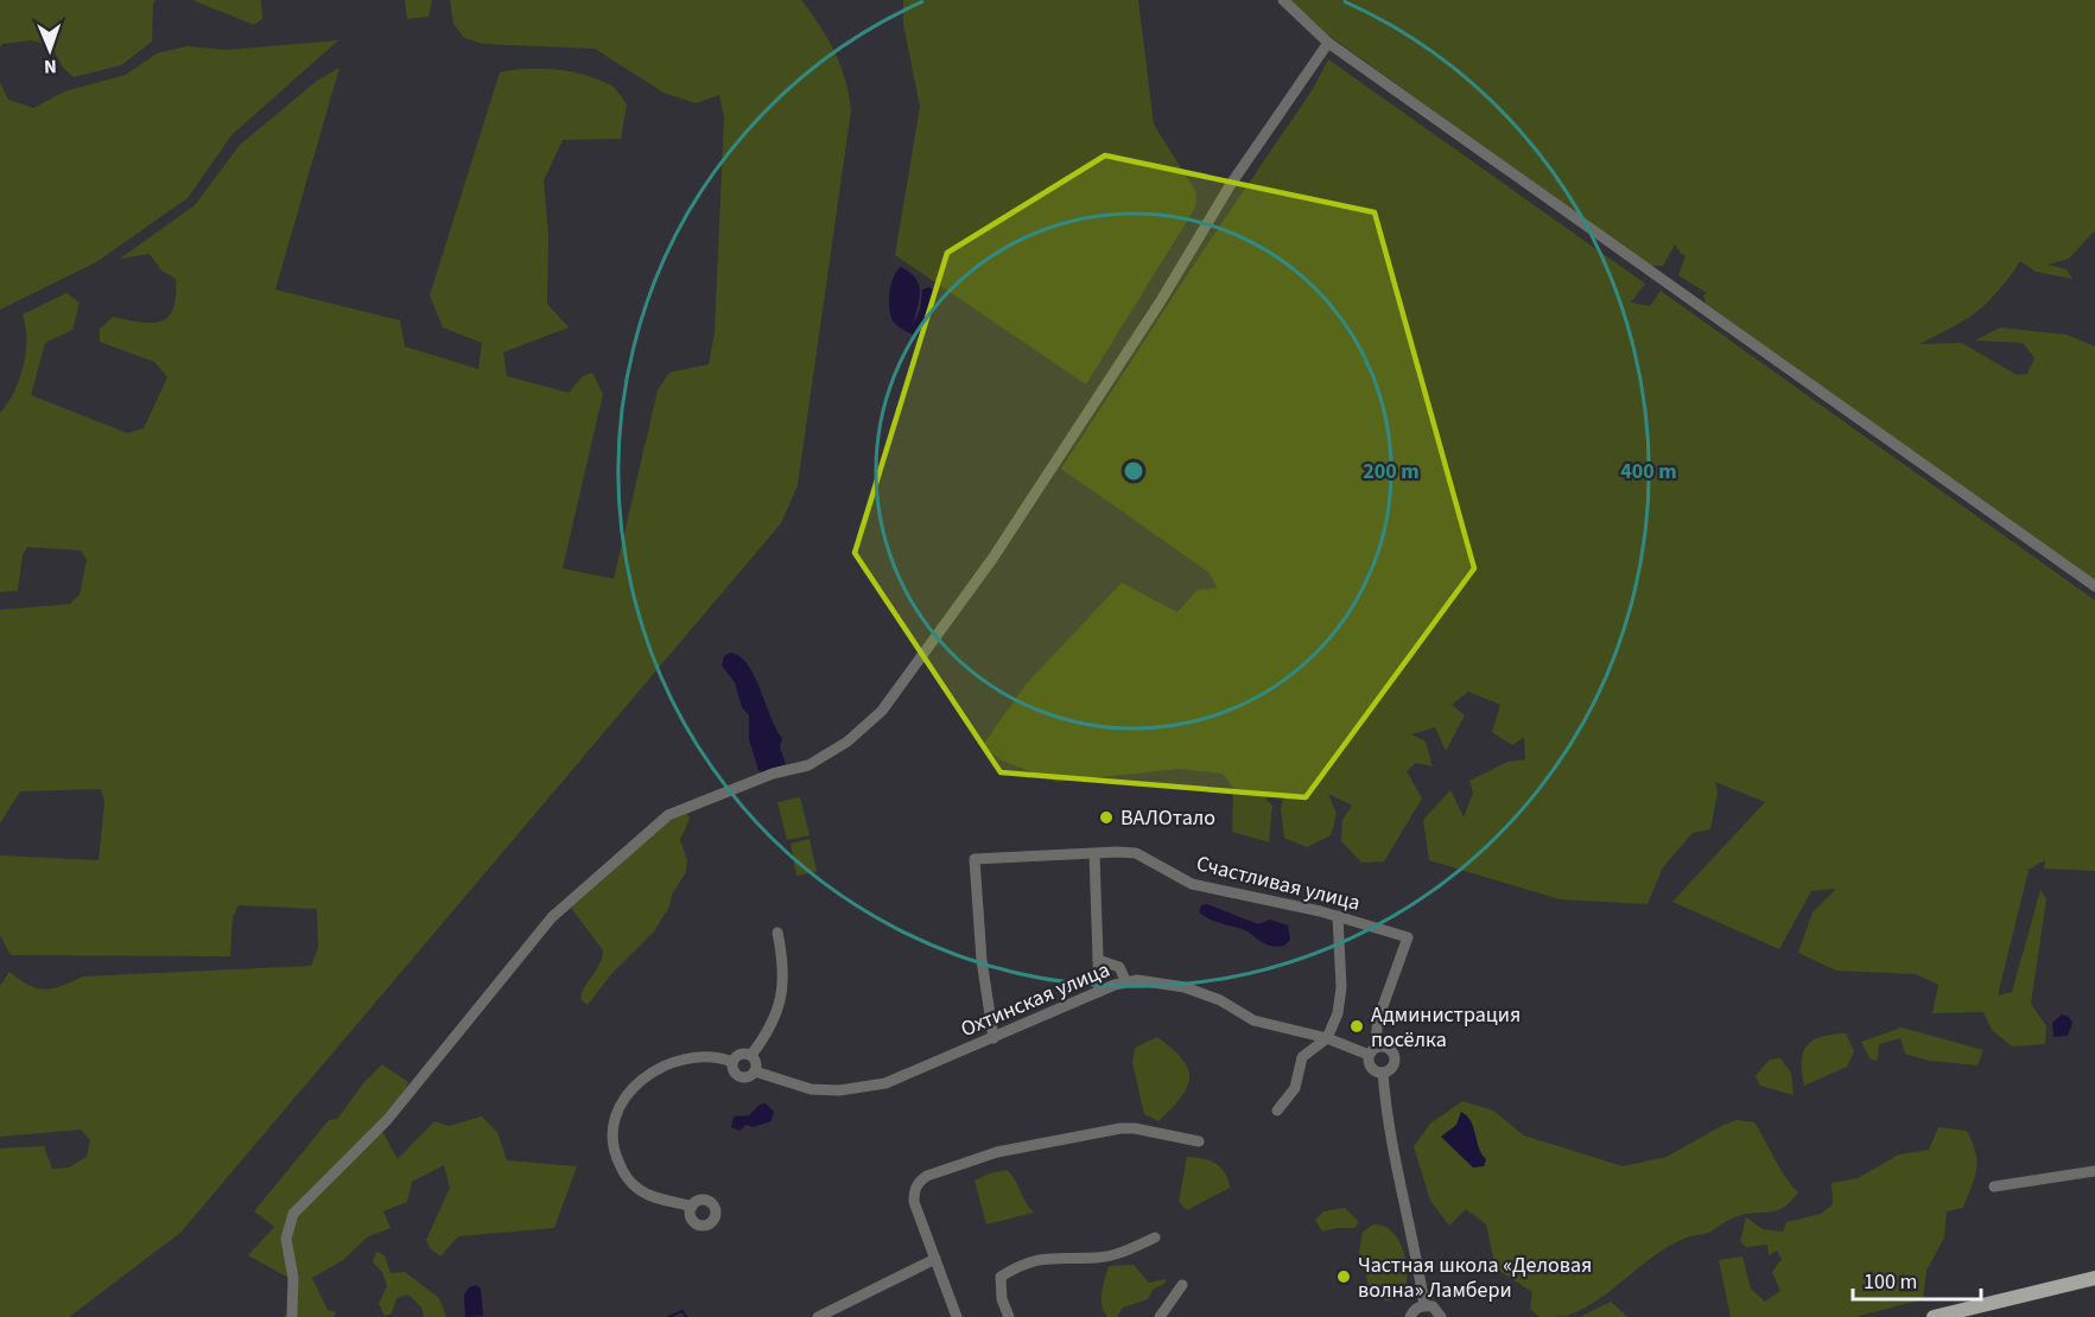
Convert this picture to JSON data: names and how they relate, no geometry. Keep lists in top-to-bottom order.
{
  "streets": {
    "street": ["Счастливая улица", "Охтинская улица"]
  },
  "crossings": [
    ["Счастливая улица", "Охтинская улица"]
  ],
  "places": ["ВАЛОтало", "Администрация посёлка", "Частная школа «Деловая волна» Ламбери"],
  "scale_bar": "100 m",
  "north": "bottom",
  "rings": ["200 m", "400 m"]
}
